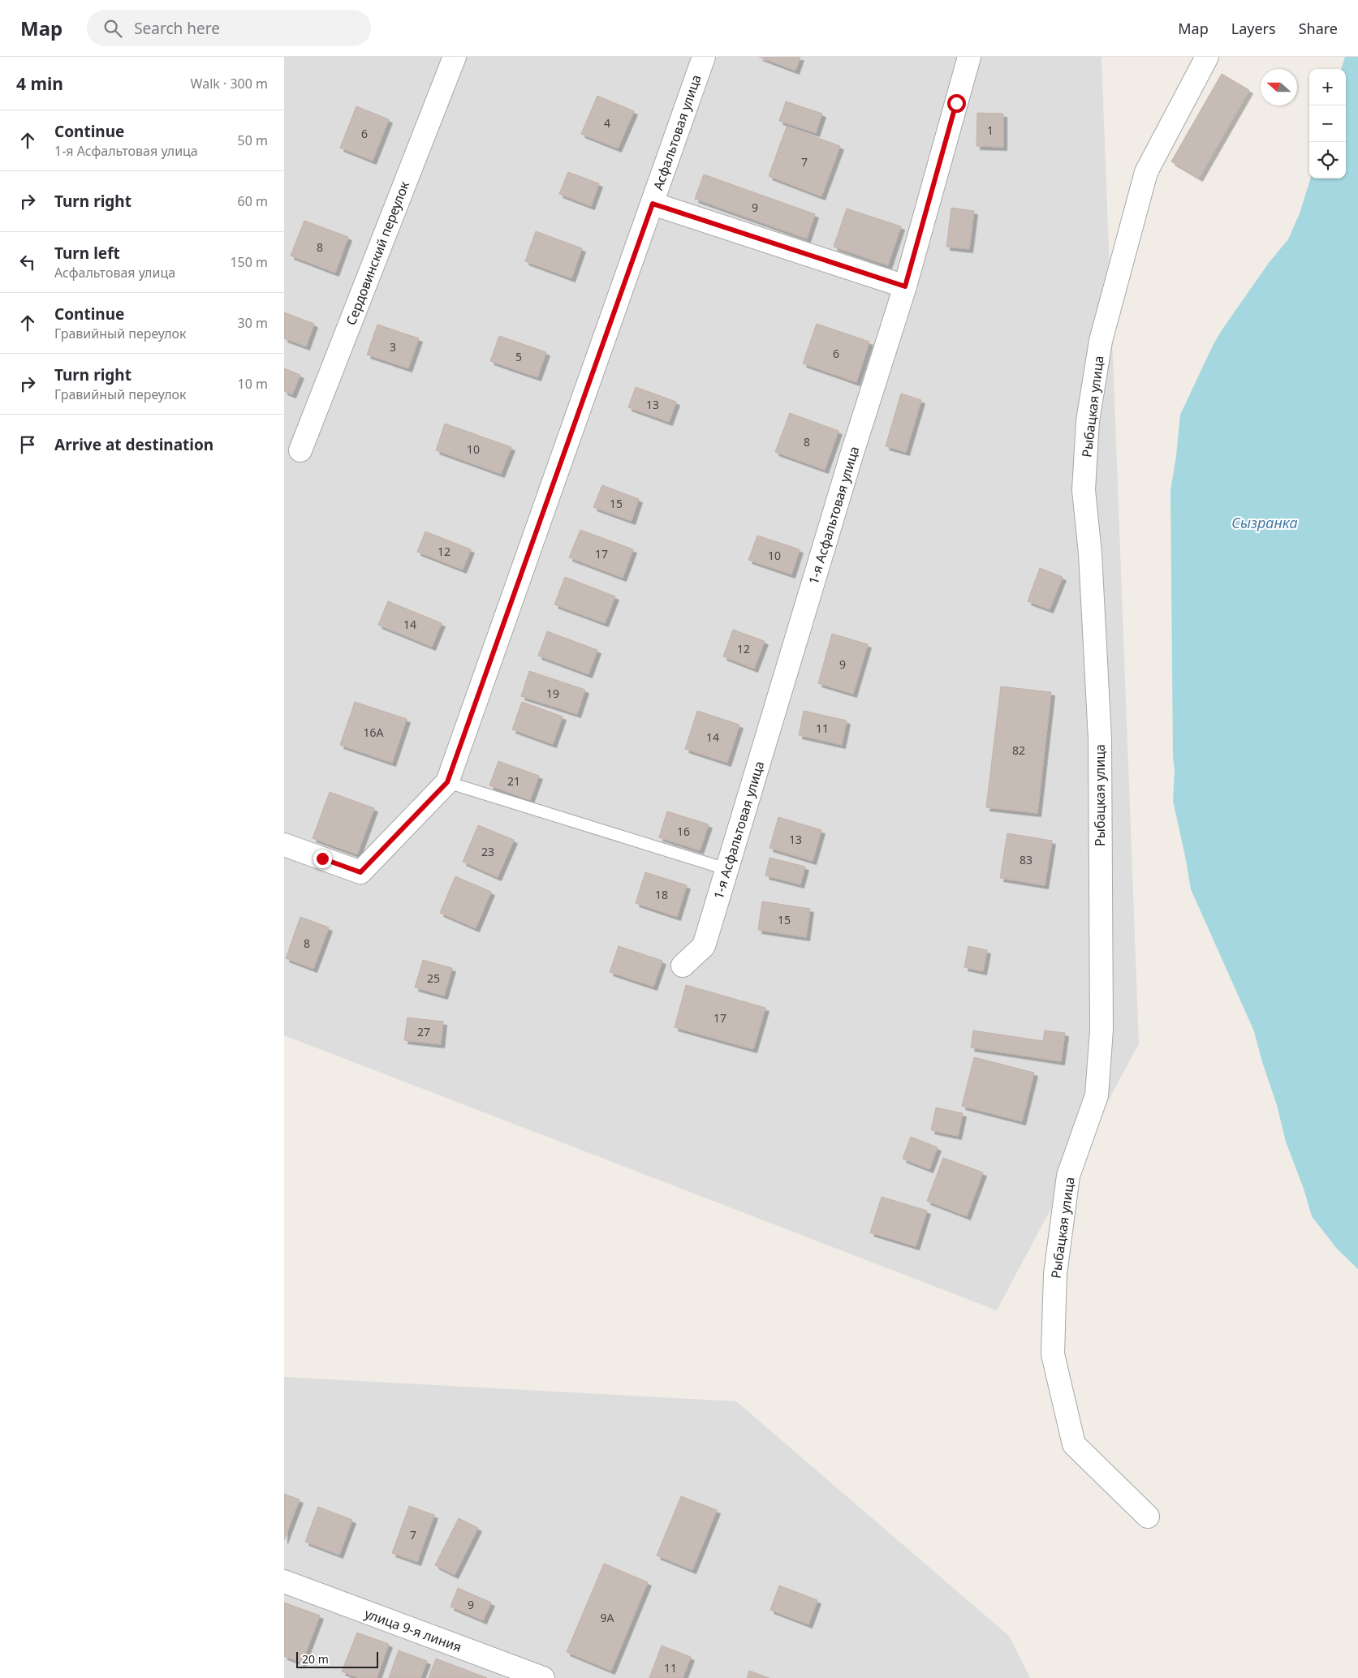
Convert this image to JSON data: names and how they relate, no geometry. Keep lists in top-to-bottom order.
{
  "streets": {
    "street": [
      "Асфальтовая улица",
      "Сердовинский переулок",
      "Рыбацкая улица",
      "1-я Асфальтовая улица",
      "улица 9-я линия"
    ]
  },
  "water": ["Сызранка"],
  "house_numbers": [
    "4",
    "1",
    "6",
    "7",
    "9",
    "8",
    "3",
    "6",
    "5",
    "13",
    "8",
    "10",
    "15",
    "12",
    "17",
    "10",
    "14",
    "12",
    "9",
    "19",
    "11",
    "16А",
    "14",
    "82",
    "21",
    "16",
    "13",
    "23",
    "83",
    "18",
    "15",
    "8",
    "25",
    "17",
    "27",
    "7",
    "9",
    "9А",
    "11"
  ],
  "scale_bar": "20 m",
  "north": "left",
  "page": {
    "header": "Map",
    "search": "Search here",
    "nav": ["Map", "Layers", "Share"],
    "heading": ["4 min", "Walk · 300 m"],
    "map_buttons": ["+", "−"],
    "list": [
      ["Continue", "1-я Асфальтовая улица", "50 m"],
      ["Turn right", "60 m"],
      ["Turn left", "Асфальтовая улица", "150 m"],
      ["Continue", "Гравийный переулок", "30 m"],
      ["Turn right", "Гравийный переулок", "10 m"],
      "Arrive at destination"
    ],
    "scale": "20 m"
  }
}
